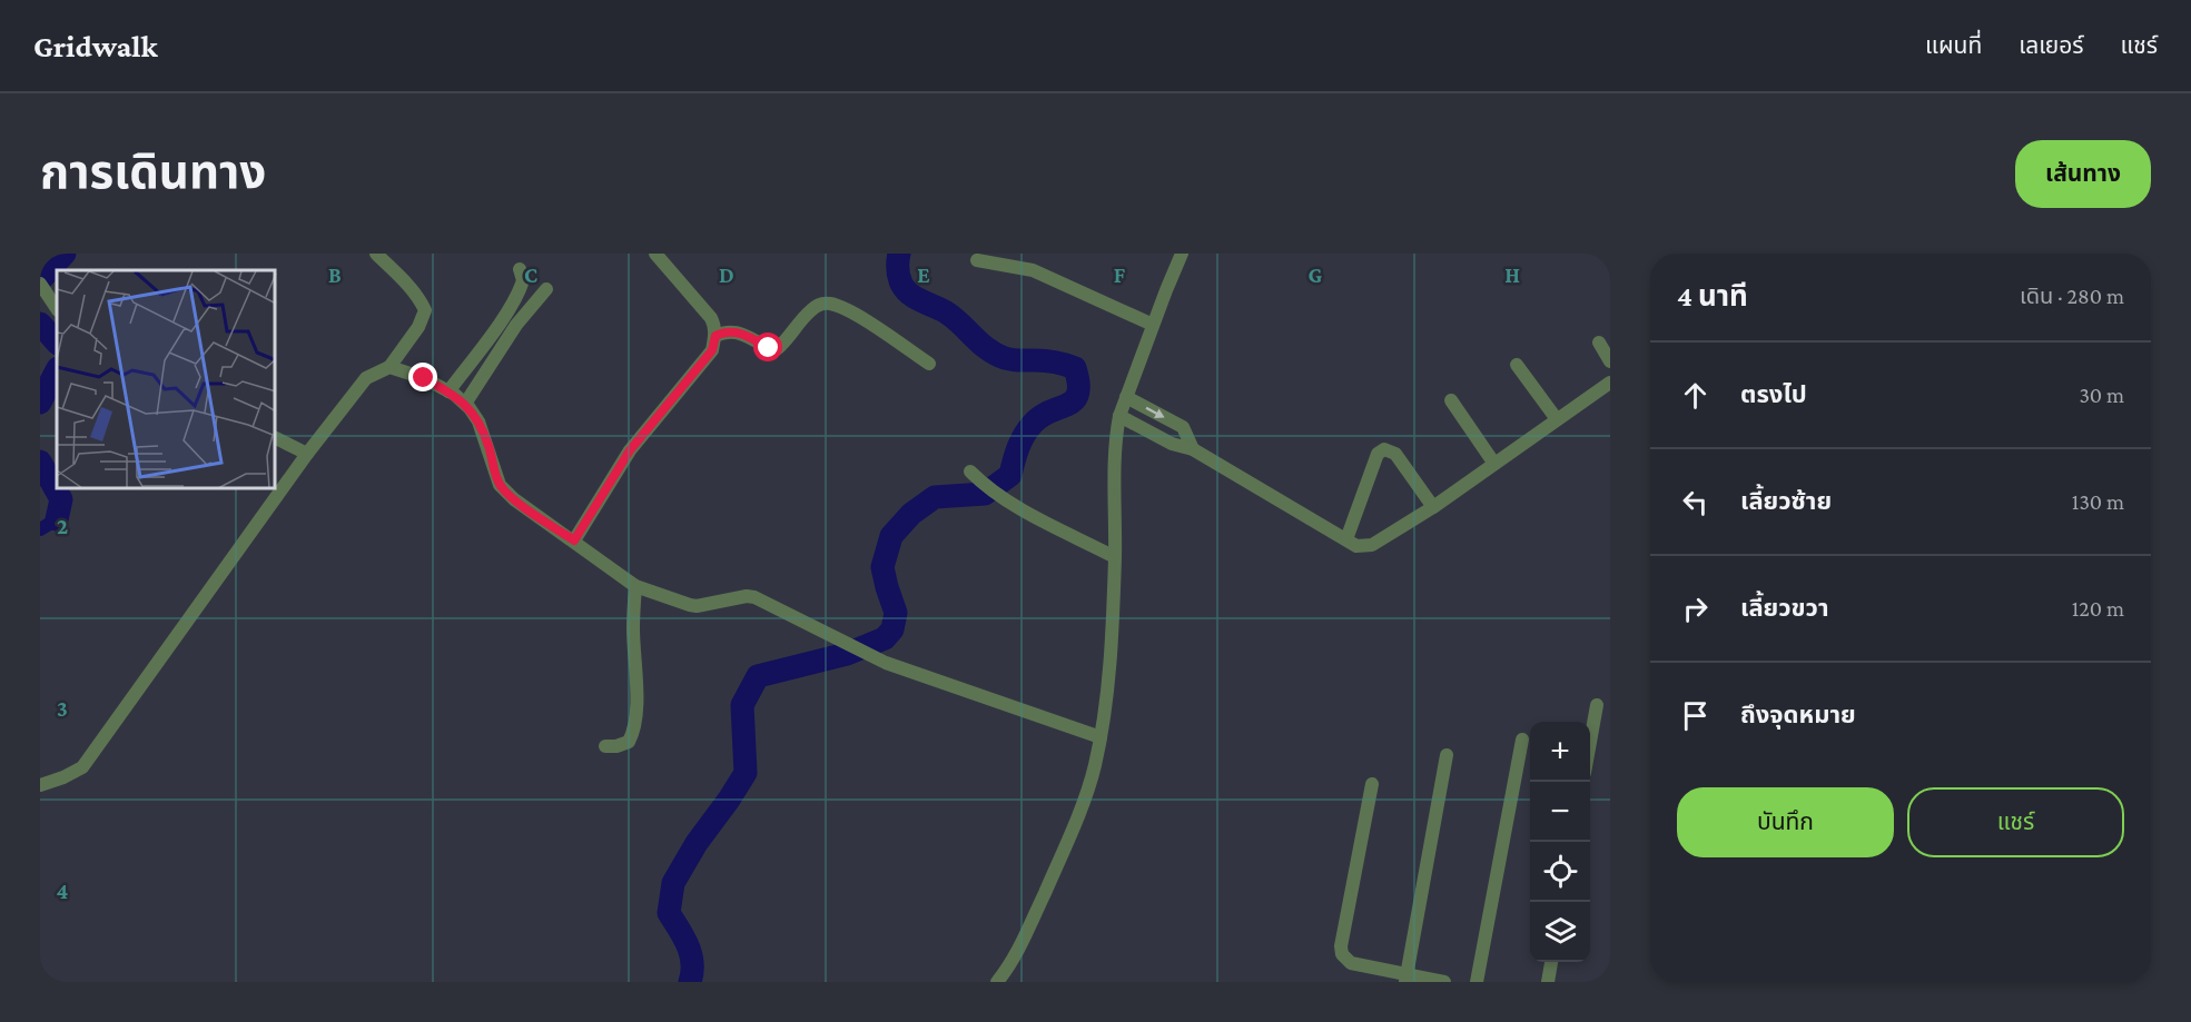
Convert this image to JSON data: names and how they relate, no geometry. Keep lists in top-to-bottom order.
{
  "page": {
    "header": "Gridwalk",
    "nav": ["แผนที่", "เลเยอร์", "แชร์"],
    "title": "การเดินทาง",
    "buttons": [
      "เส้นทาง",
      ["บันทึก", "แชร์"]
    ],
    "heading": ["4 นาที", "เดิน · 280 m"],
    "list": [
      ["ตรงไป", "30 m"],
      ["เลี้ยวซ้าย", "130 m"],
      ["เลี้ยวขวา", "120 m"],
      "ถึงจุดหมาย"
    ],
    "map_buttons": ["+", "−"]
  },
  "grid": {
    "columns": [
      "B",
      "C",
      "D",
      "E",
      "F",
      "G",
      "H"
    ],
    "rows": ["2", "3", "4"]
  }
}
